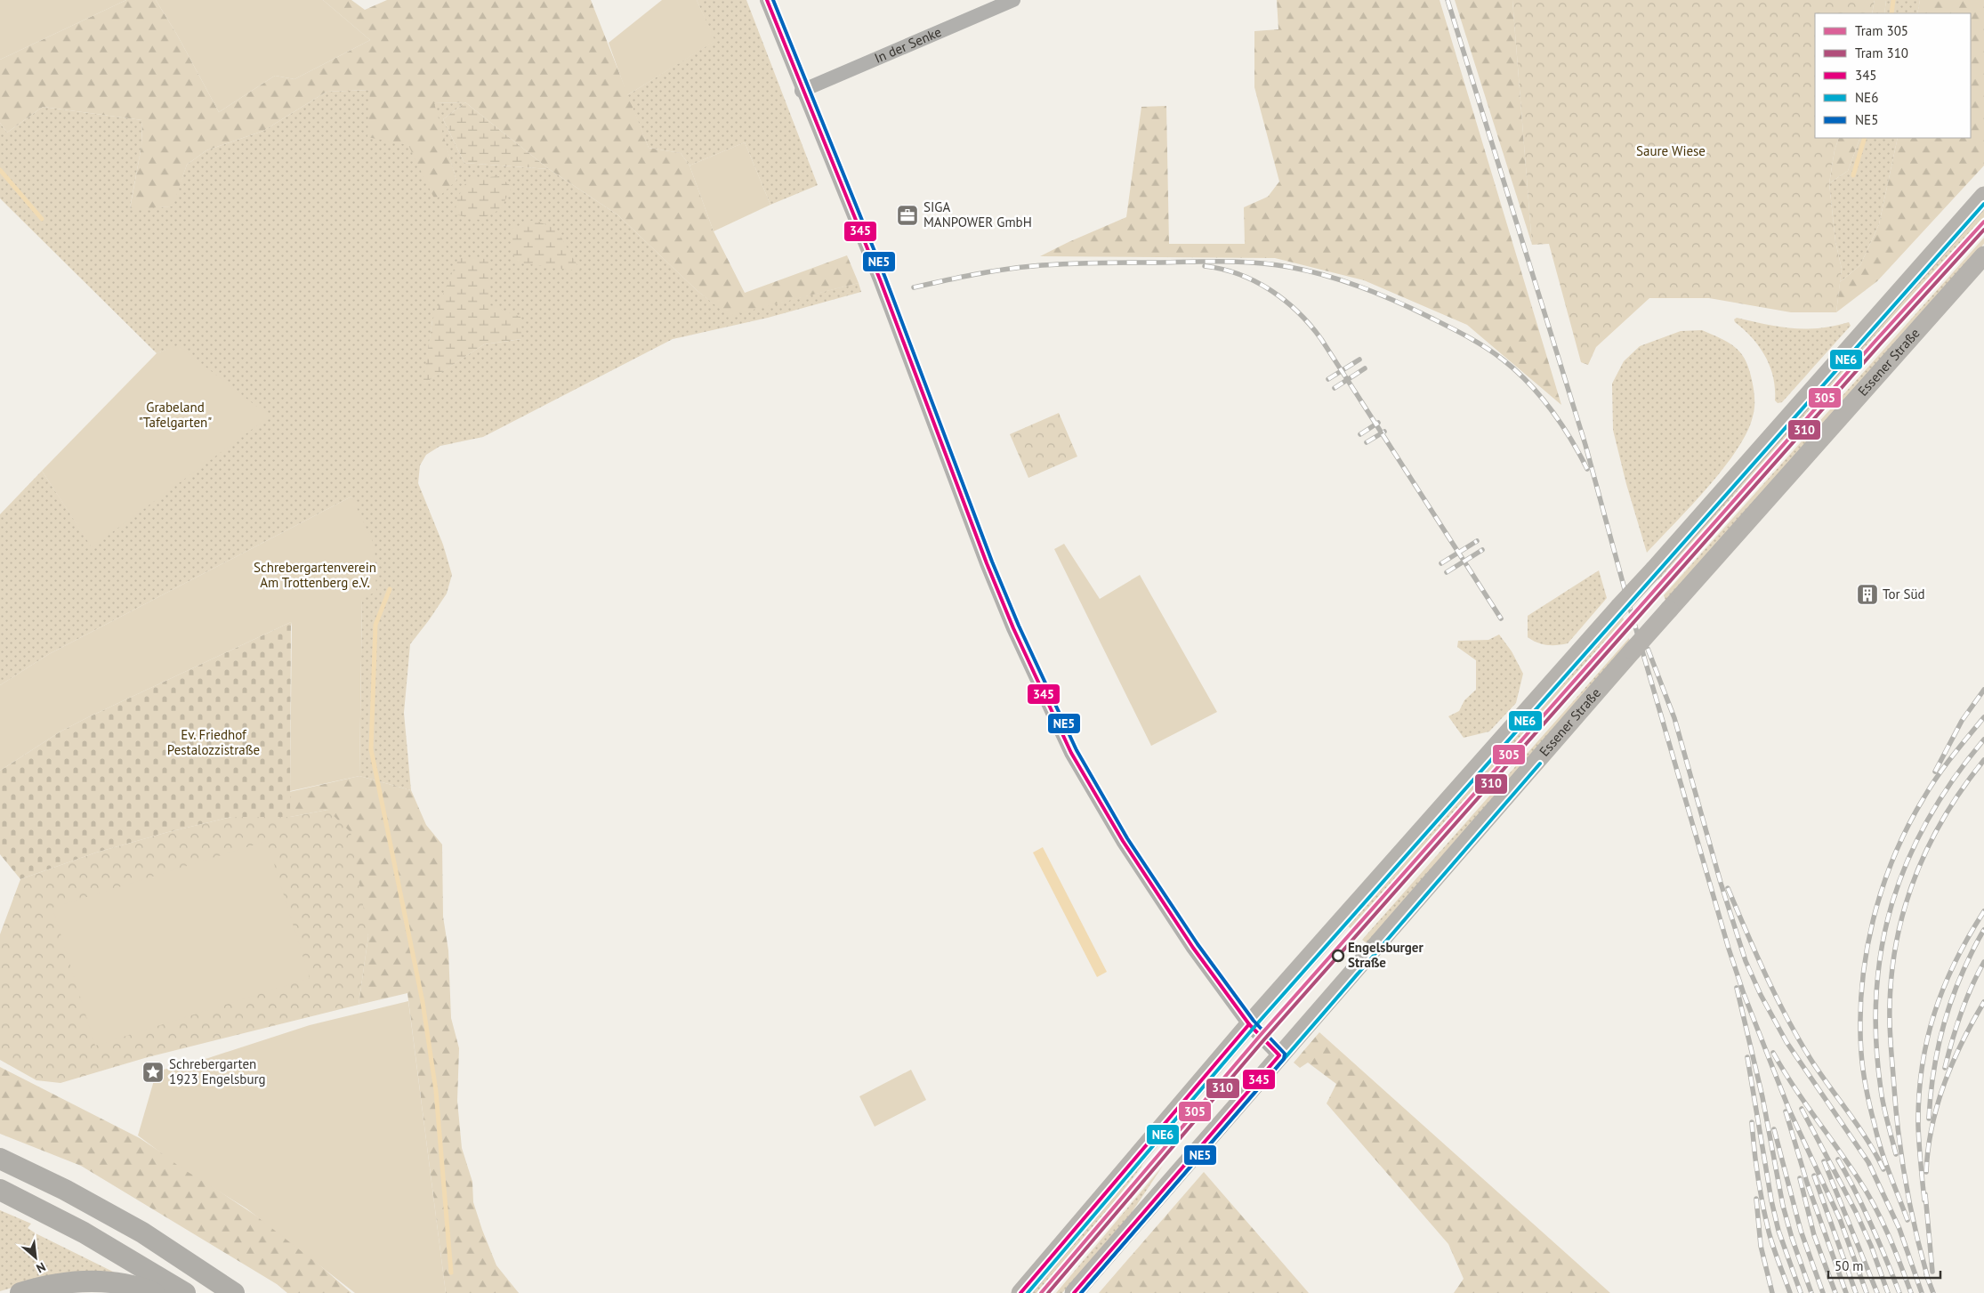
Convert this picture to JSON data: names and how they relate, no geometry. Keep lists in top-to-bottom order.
{
  "streets": {
    "main road": ["Essener Straße"],
    "street": ["In der Senke"]
  },
  "parks": [
    "Saure Wiese",
    "Grabeland \"Tafelgarten\"",
    "Schrebergartenverein Am Trottenberg e.V.",
    "Ev. Friedhof Pestalozzistraße"
  ],
  "places": {
    "office": ["SIGA MANPOWER GmbH"],
    "building": ["Tor Süd"],
    "other": ["Engelsburger Straße"],
    "place": ["Schrebergarten 1923 Engelsburg"]
  },
  "lines": [
    "transit line 345",
    "transit line NE5",
    "transit line NE6",
    "tram line 305",
    "tram line 310"
  ],
  "legend": [
    "Tram 305",
    "Tram 310",
    "345",
    "NE6",
    "NE5"
  ],
  "scale_bar": "50 m",
  "north": "bottom right"
}
